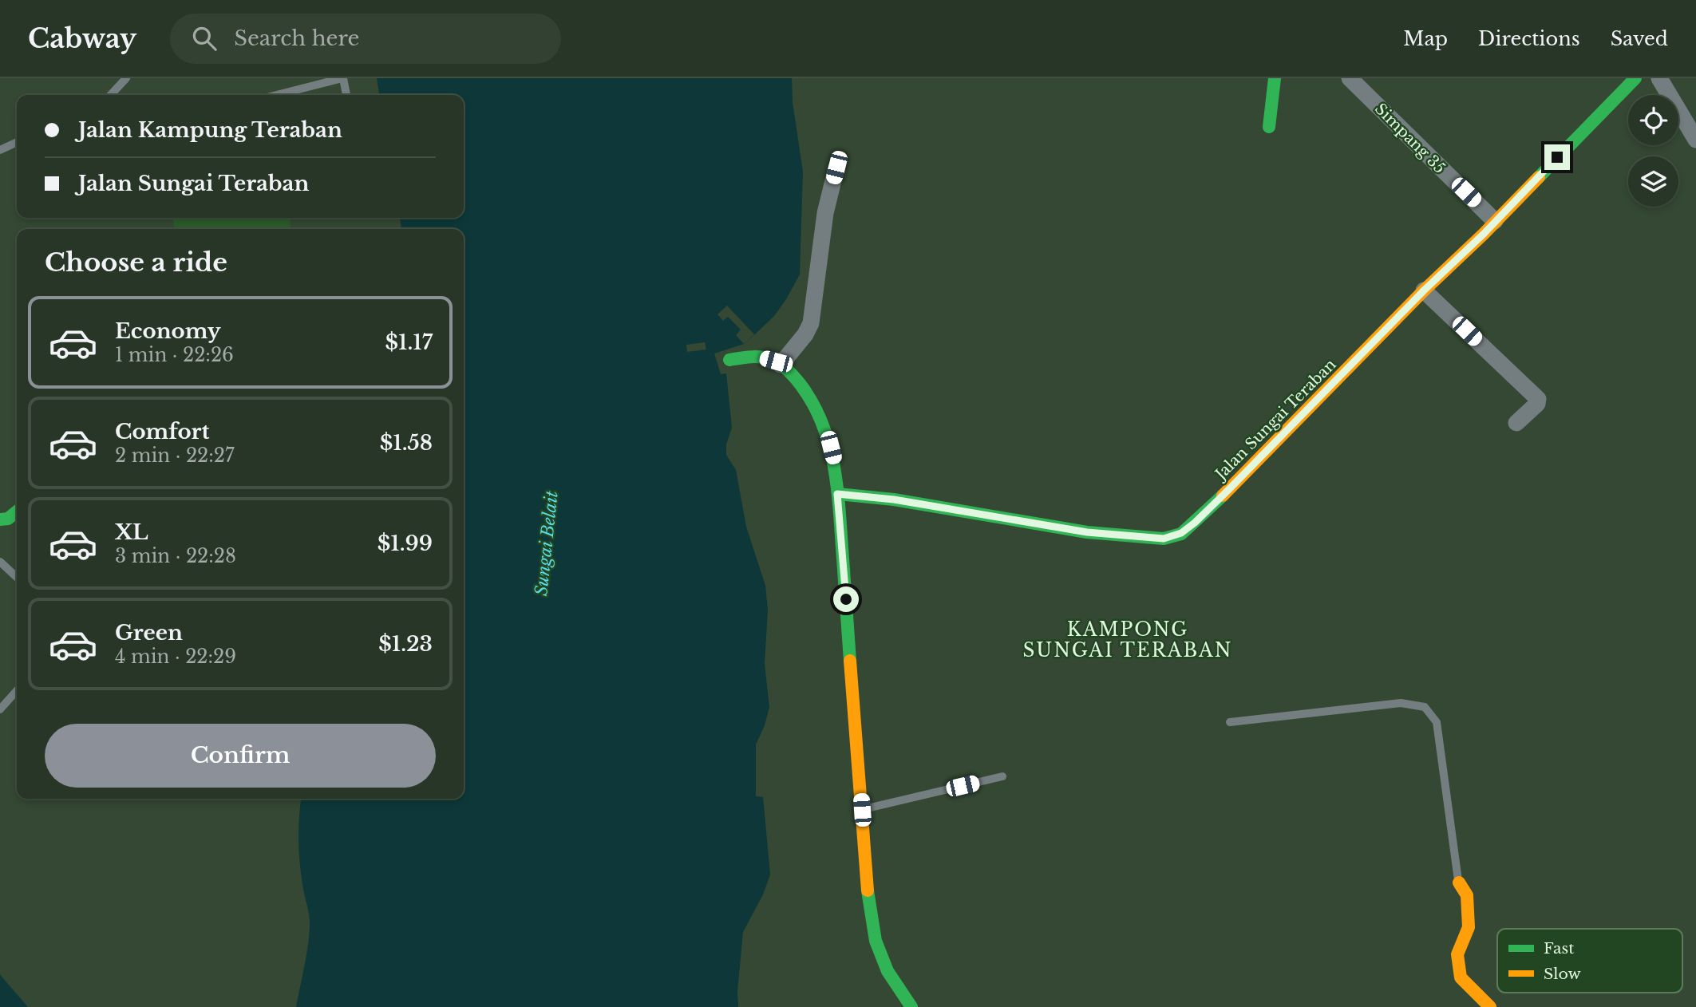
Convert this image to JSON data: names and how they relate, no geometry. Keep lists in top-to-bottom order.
{
  "streets": {
    "street": ["Simpang 35", "Jalan Sungai Teraban"]
  },
  "crossings": [
    ["Simpang 35", "Jalan Sungai Teraban"]
  ],
  "districts": ["KAMPONG SUNGAI TERABAN"],
  "water": ["Sungai Belait"],
  "legend": ["Fast", "Slow"],
  "page": {
    "header": "Cabway",
    "search": "Search here",
    "nav": ["Map", "Directions", "Saved"],
    "banner": ["Jalan Kampung Teraban", "Jalan Sungai Teraban"],
    "heading": "Choose a ride",
    "list": [
      {
        "name": "Economy",
        "note": "1 min · 22:26",
        "value": "$1.17"
      },
      {
        "name": "Comfort",
        "note": "2 min · 22:27",
        "value": "$1.58"
      },
      {
        "name": "XL",
        "note": "3 min · 22:28",
        "value": "$1.99"
      },
      {
        "name": "Green",
        "note": "4 min · 22:29",
        "value": "$1.23"
      }
    ],
    "buttons": "Confirm"
  }
}
